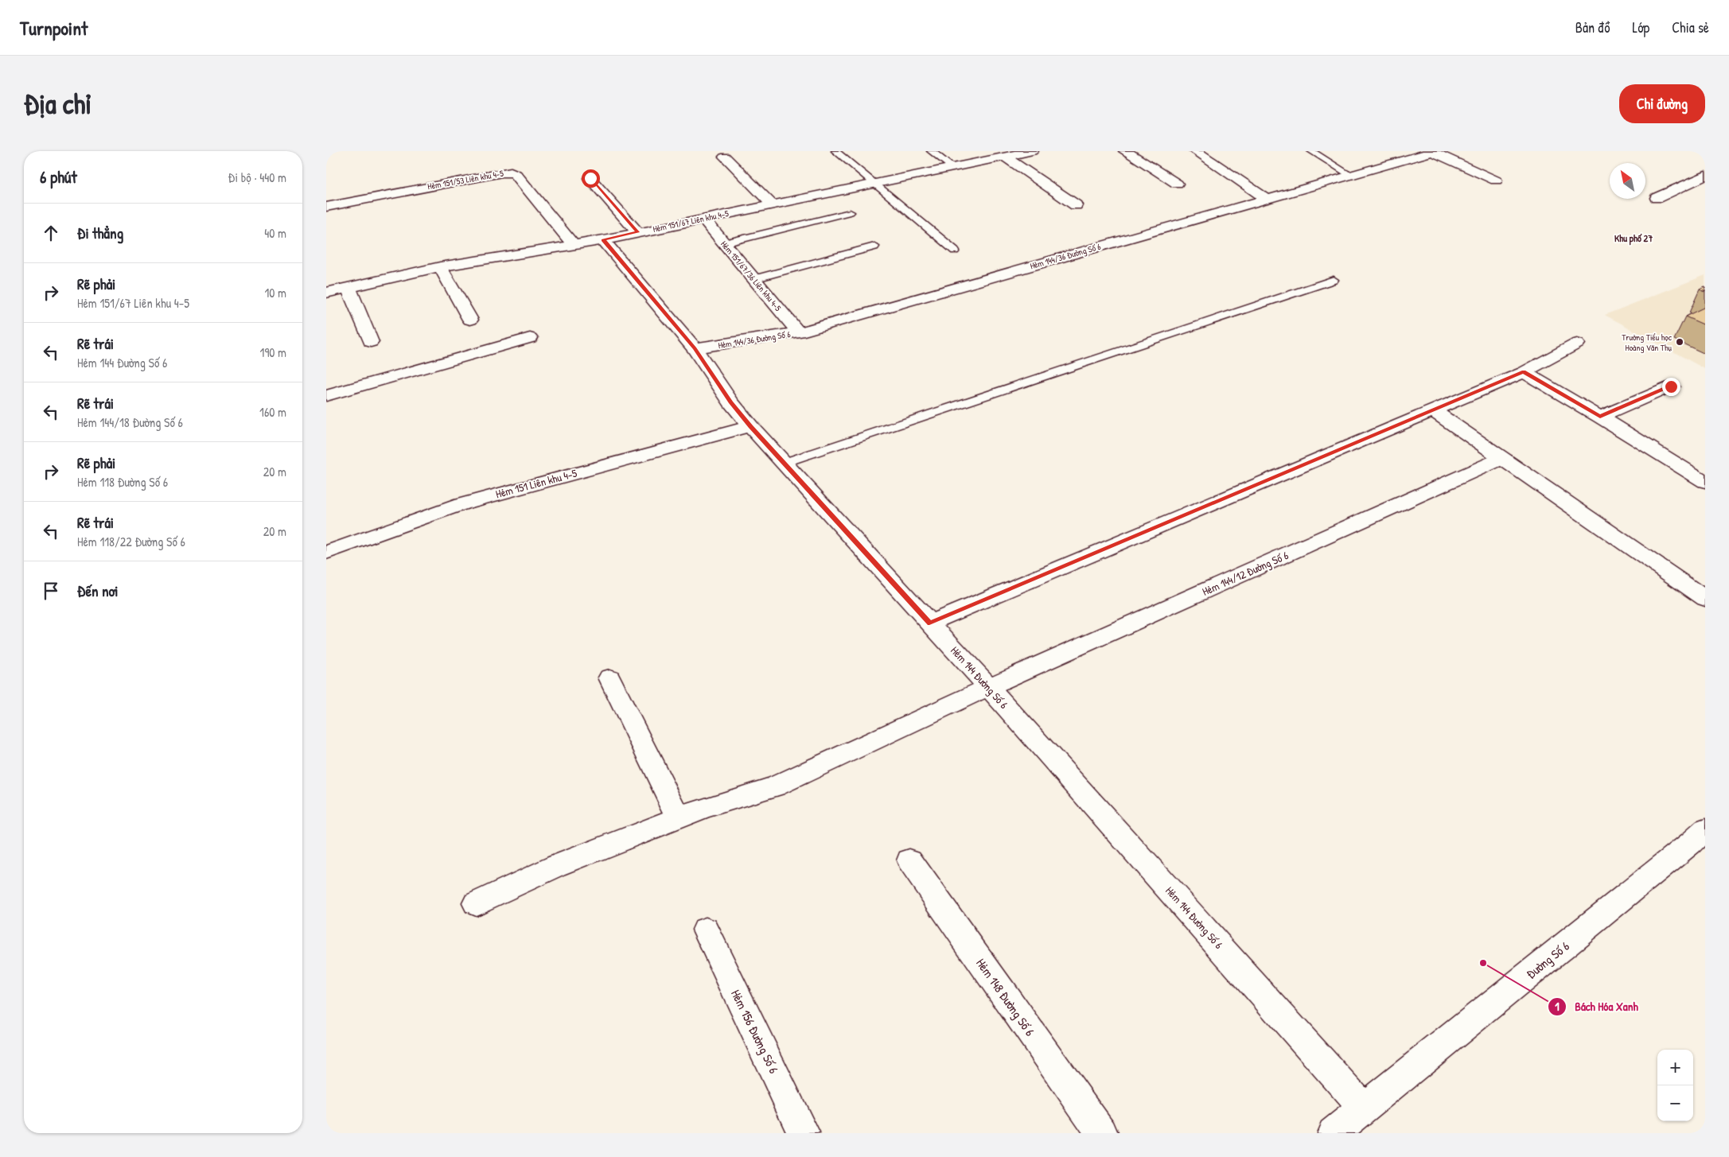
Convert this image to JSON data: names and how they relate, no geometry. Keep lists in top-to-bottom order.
{
  "streets": {
    "street": [
      "Hẻm 151/53 Liên khu 4-5",
      "Hẻm 151/67 Liên khu 4-5",
      "Hẻm 144/36 Đường Số 6",
      "Hẻm 151/67/36 Liên khu 4-5",
      "Hẻm 151 Liên khu 4-5",
      "Hẻm 144/12 Đường Số 6",
      "Hẻm 144 Đường Số 6",
      "Đường Số 6",
      "Hẻm 148 Đường Số 6",
      "Hẻm 156 Đường Số 6"
    ]
  },
  "crossings": [
    ["Hẻm 151/53 Liên khu 4-5", "Hẻm 151/67 Liên khu 4-5"],
    ["Hẻm 151/67 Liên khu 4-5", "Hẻm 151/67/36 Liên khu 4-5"],
    ["Hẻm 151/67 Liên khu 4-5", "Hẻm 144 Đường Số 6"],
    ["Hẻm 144/36 Đường Số 6", "Hẻm 151/67/36 Liên khu 4-5"],
    ["Hẻm 144/36 Đường Số 6", "Hẻm 144 Đường Số 6"],
    ["Hẻm 151 Liên khu 4-5", "Hẻm 144 Đường Số 6"],
    ["Hẻm 144/12 Đường Số 6", "Hẻm 144 Đường Số 6"],
    ["Hẻm 144 Đường Số 6", "Đường Số 6"]
  ],
  "districts": ["Khu phố 27"],
  "places": ["Trường Tiểu học Hoàng Văn Thụ", "Bách Hóa Xanh"],
  "north": "top left",
  "page": {
    "header": "Turnpoint",
    "nav": ["Bản đồ", "Lớp", "Chia sẻ"],
    "buttons": "Chỉ đường",
    "title": "Địa chỉ",
    "heading": ["6 phút", "Đi bộ · 440 m"],
    "list": [
      ["Đi thẳng", "40 m"],
      ["Rẽ phải", "Hẻm 151/67 Liên khu 4-5", "10 m"],
      ["Rẽ trái", "Hẻm 144 Đường Số 6", "190 m"],
      ["Rẽ trái", "Hẻm 144/18 Đường Số 6", "160 m"],
      ["Rẽ phải", "Hẻm 118 Đường Số 6", "20 m"],
      ["Rẽ trái", "Hẻm 118/22 Đường Số 6", "20 m"],
      "Đến nơi"
    ],
    "map_buttons": ["+", "−"]
  }
}
